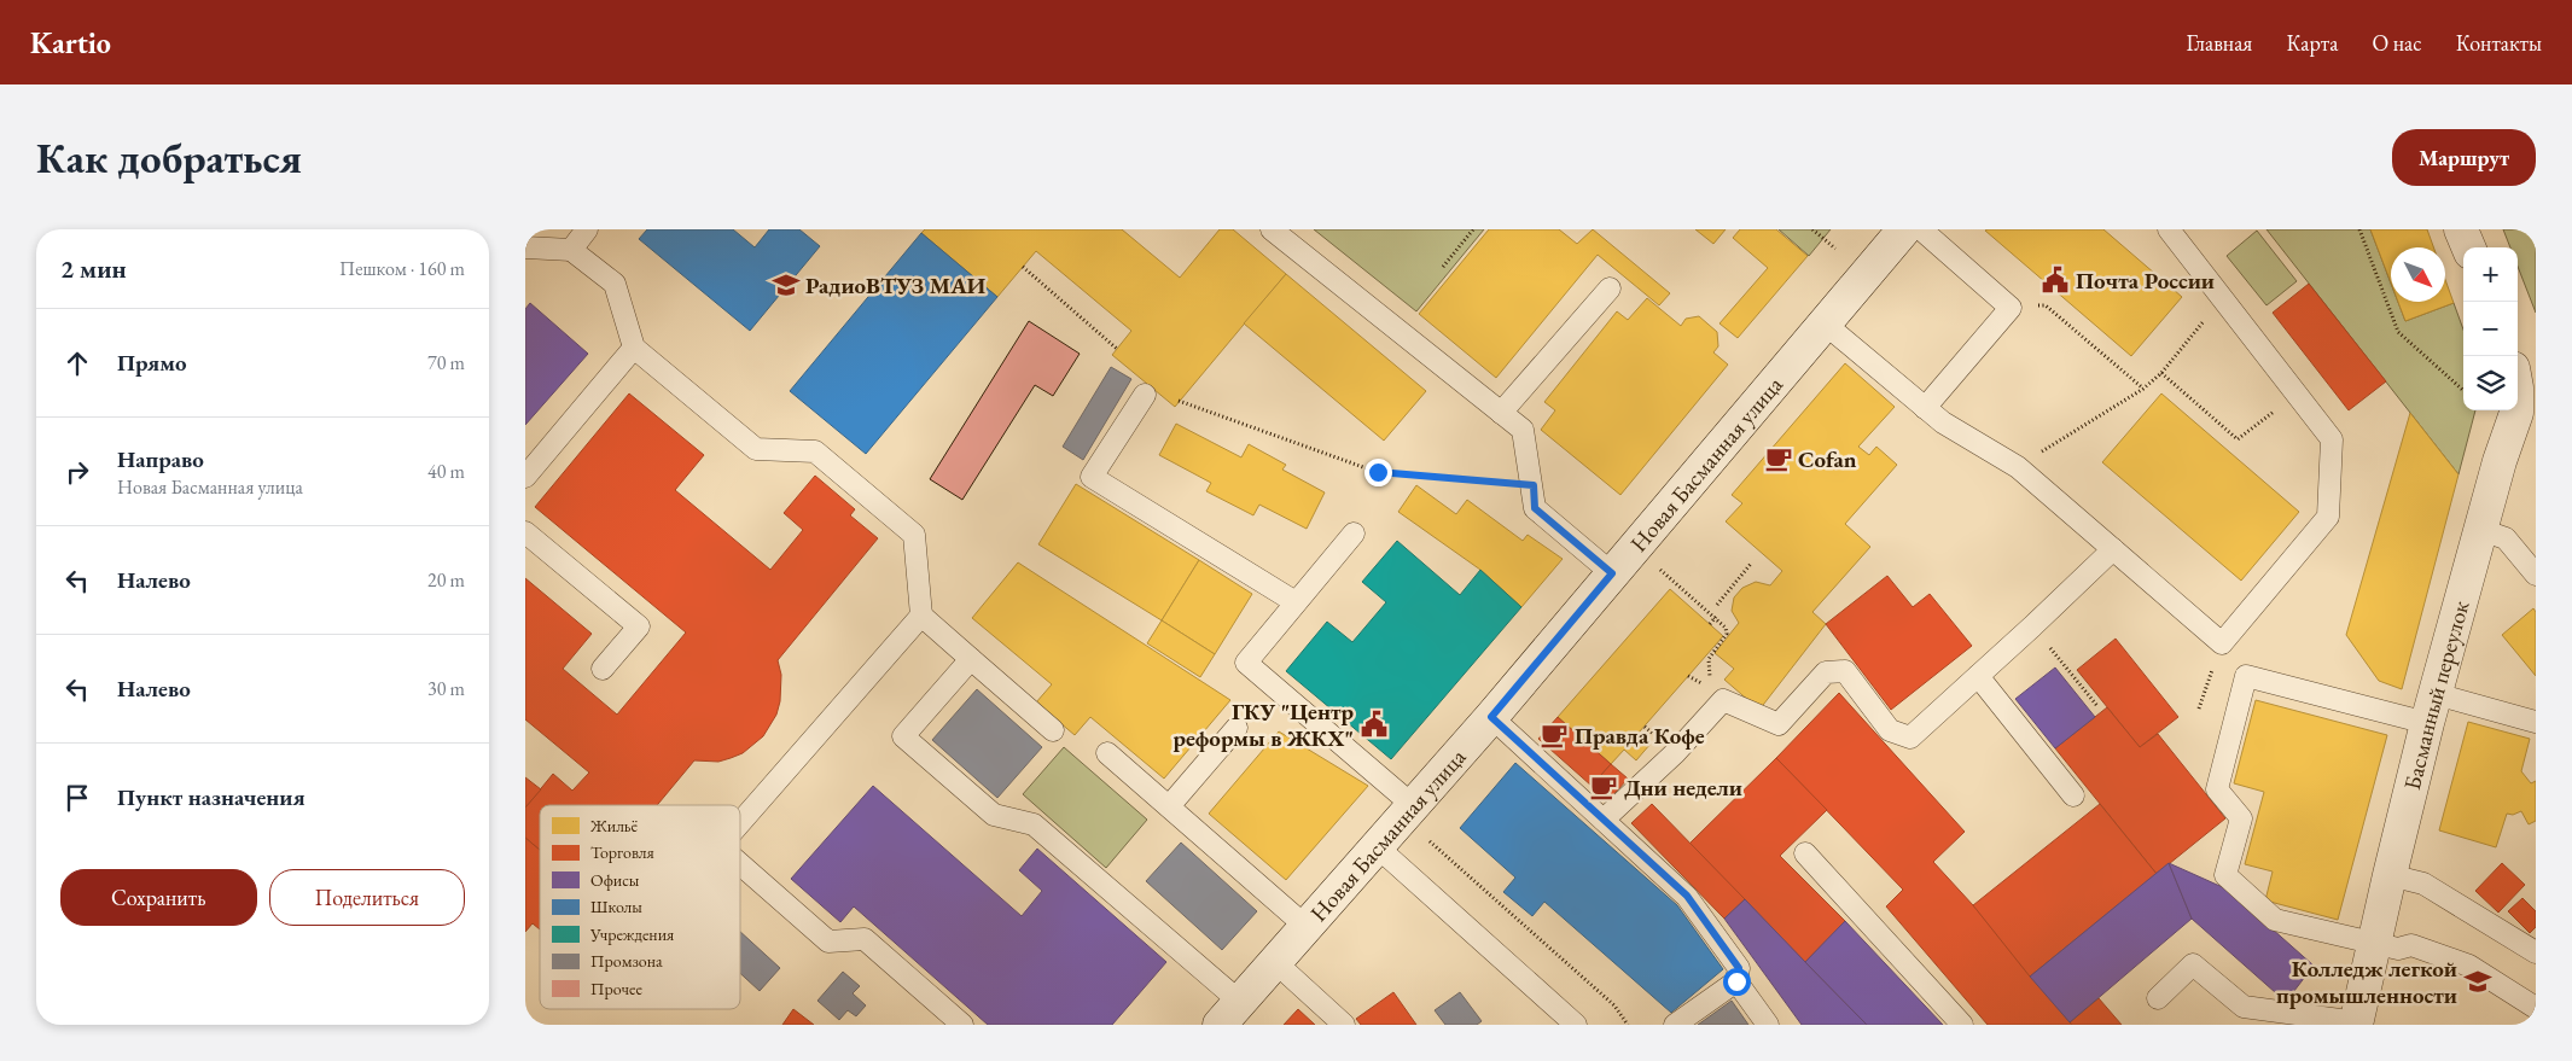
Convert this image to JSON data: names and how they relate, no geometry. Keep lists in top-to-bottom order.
{
  "streets": {
    "main road": ["Новая Басманная улица", "Басманный переулок"]
  },
  "places": {
    "public building": ["Почта России", "ГКУ \"Центр реформы в ЖКХ\""],
    "school or university": ["РадиоВТУЗ МАИ", "Колледж легкой промышленности"],
    "cafe": ["Cofan", "Правда Кофе", "Дни недели"]
  },
  "legend": [
    "Жильё",
    "Торговля",
    "Офисы",
    "Школы",
    "Учреждения",
    "Промзона",
    "Прочее"
  ],
  "north": "bottom right",
  "page": {
    "header": "Kartio",
    "nav": [
      "Главная",
      "Карта",
      "О нас",
      "Контакты"
    ],
    "buttons": [
      "Маршрут",
      ["Сохранить", "Поделиться"]
    ],
    "title": "Как добраться",
    "heading": ["2 мин", "Пешком · 160 m"],
    "map_buttons": ["+", "−"],
    "list": [
      ["Прямо", "70 m"],
      ["Направо", "Новая Басманная улица", "40 m"],
      ["Налево", "20 m"],
      ["Налево", "30 m"],
      "Пункт назначения"
    ]
  }
}
